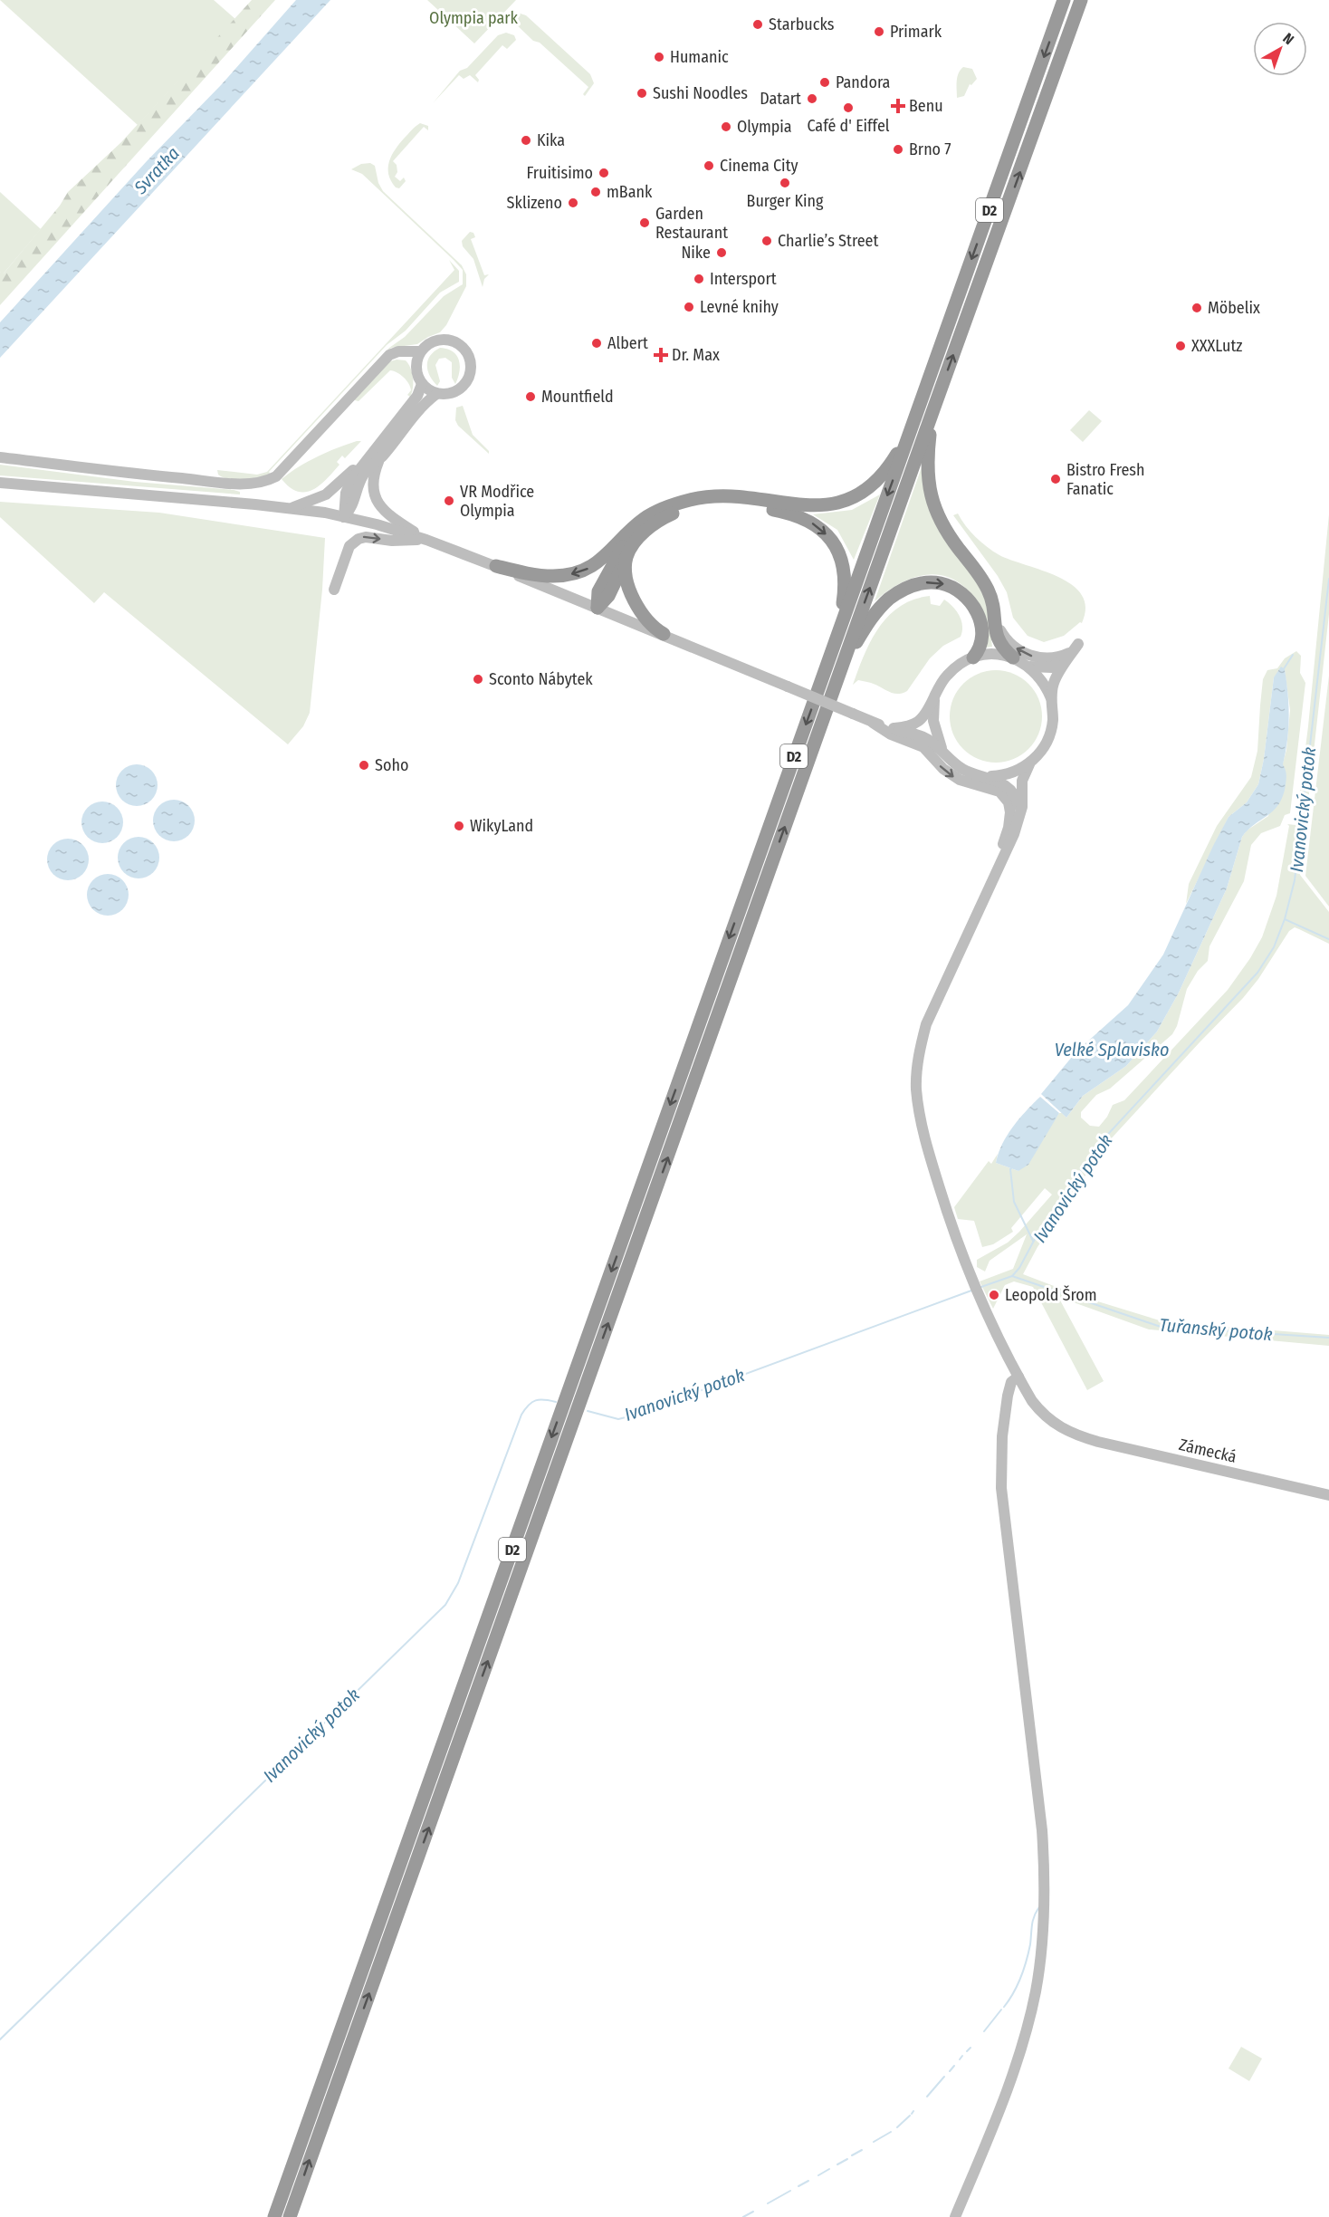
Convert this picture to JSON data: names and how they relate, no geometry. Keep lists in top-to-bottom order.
{
  "streets": {
    "highway": ["D2"],
    "street": ["Zámecká"]
  },
  "water": [
    "Svratka",
    "Ivanovický potok",
    "Velké Splavisko",
    "Tuřanský potok"
  ],
  "parks": ["Olympia park"],
  "places": {
    "other": [
      "Starbucks",
      "Primark",
      "Humanic",
      "Pandora",
      "Sushi Noodles",
      "Datart",
      "Café d' Eiffel",
      "Olympia",
      "Kika",
      "Brno 7",
      "Cinema City",
      "Fruitisimo",
      "Burger King",
      "mBank",
      "Sklizeno",
      "Garden Restaurant",
      "Charlie’s Street",
      "Nike",
      "Intersport",
      "Levné knihy",
      "Möbelix",
      "Albert",
      "XXXLutz",
      "Mountfield",
      "Bistro Fresh Fanatic",
      "VR Modřice Olympia",
      "Sconto Nábytek",
      "Soho",
      "WikyLand",
      "Leopold Šrom"
    ],
    "health": ["Benu", "Dr. Max"]
  },
  "north": "top right"
}
